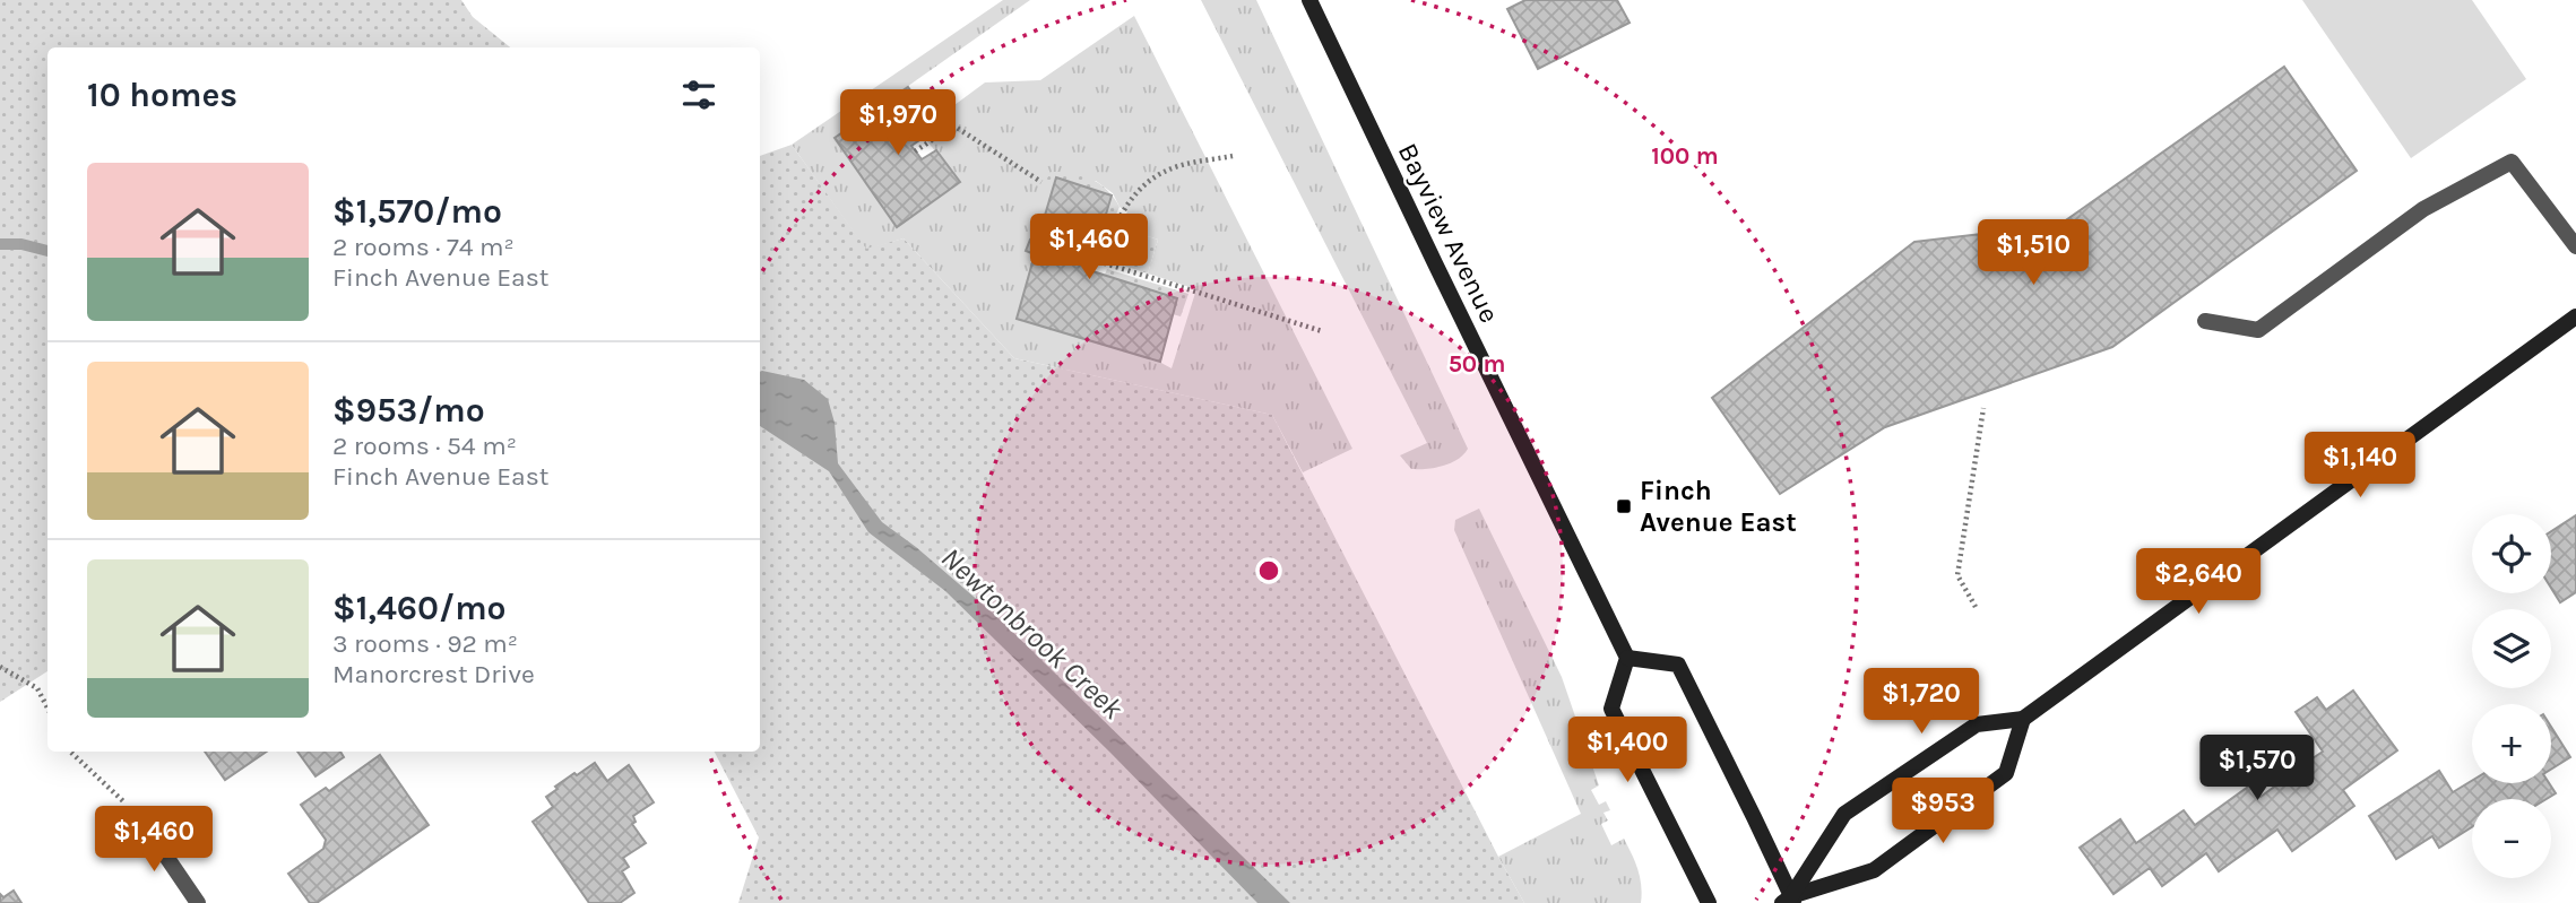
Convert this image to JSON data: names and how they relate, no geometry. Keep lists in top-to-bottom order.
{
  "streets": {
    "main road": ["Bayview Avenue"]
  },
  "water": ["Newtonbrook Creek"],
  "places": {
    "transit": ["Finch Avenue East"]
  },
  "page": {
    "heading": "10 homes",
    "price": [
      "$1,970",
      "$1,460",
      "$1,510",
      "$1,140",
      "$2,640",
      "$1,720",
      "$1,400",
      "$1,570",
      "$953",
      "$1,460"
    ],
    "list": [
      {
        "name": "$1,570/mo",
        "note": "2 rooms · 74 m² · Finch Avenue East"
      },
      {
        "name": "$953/mo",
        "note": "2 rooms · 54 m² · Finch Avenue East"
      },
      {
        "name": "$1,460/mo",
        "note": "3 rooms · 92 m² · Manorcrest Drive"
      }
    ],
    "map_buttons": ["+", "−"]
  },
  "rings": ["100 m", "50 m"]
}
